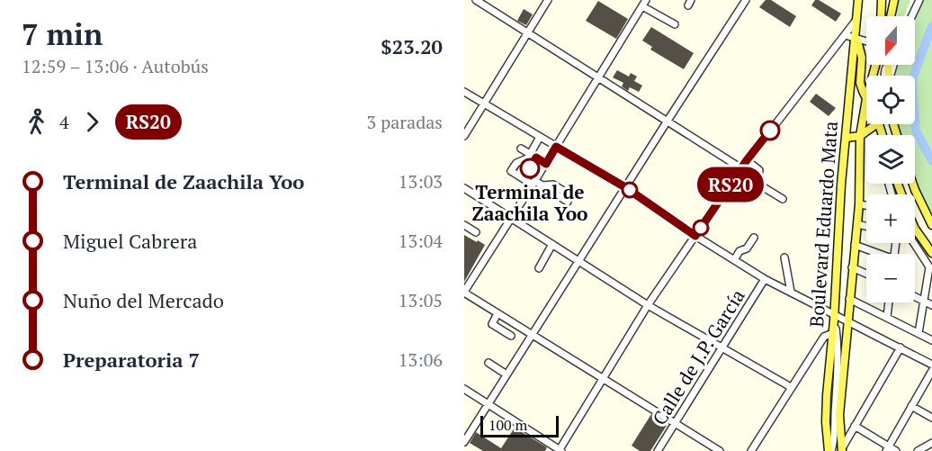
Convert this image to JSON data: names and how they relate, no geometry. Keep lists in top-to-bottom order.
{
  "streets": {
    "main road": ["Boulevard Eduardo Mata"],
    "street": ["Calle de J.P. García"]
  },
  "places": ["Terminal de Zaachila Yoo"],
  "lines": ["bus line RS20"],
  "scale_bar": "100 m",
  "north": "bottom",
  "page": {
    "heading": ["7 min", "12:59 – 13:06 · Autobús", "$23.20"],
    "on_map": "RS20",
    "map_buttons": ["+", "−"],
    "legs": ["4", "RS20", "3 paradas"],
    "list": [
      {
        "name": "Terminal de Zaachila Yoo",
        "value": "13:03"
      },
      {
        "name": "Miguel Cabrera",
        "value": "13:04"
      },
      {
        "name": "Nuño del Mercado",
        "value": "13:05"
      },
      {
        "name": "Preparatoria 7",
        "value": "13:06"
      }
    ],
    "scale": "100 m"
  }
}
